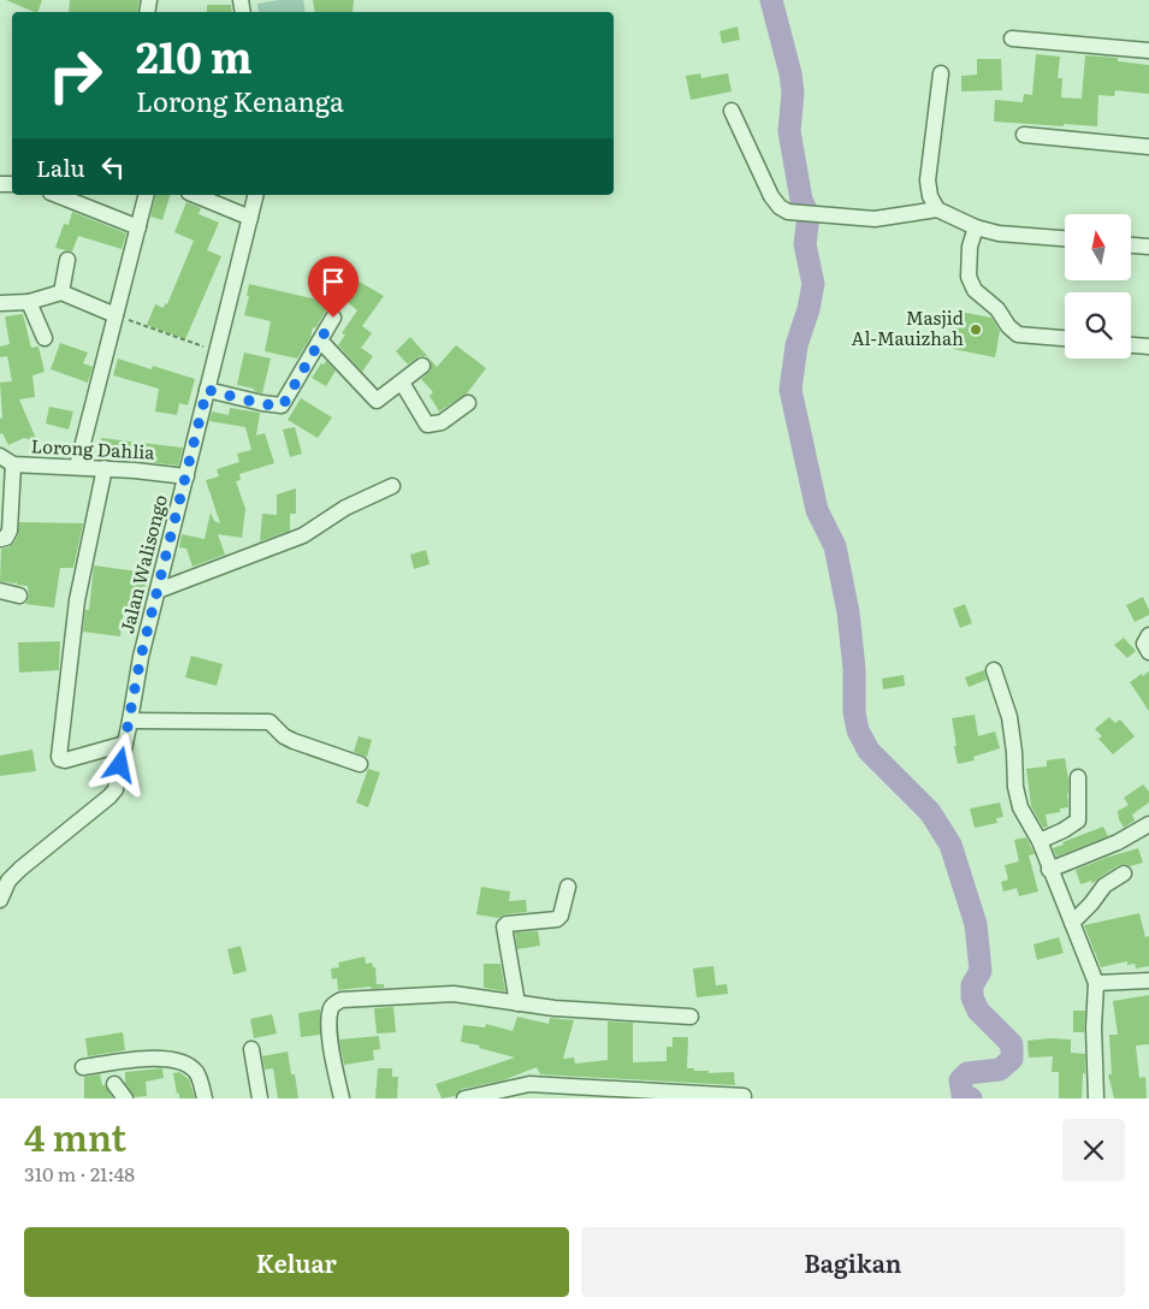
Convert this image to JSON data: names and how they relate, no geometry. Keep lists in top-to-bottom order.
{
  "streets": {
    "street": ["Lorong Dahlia", "Jalan Walisongo"]
  },
  "crossings": [
    ["Lorong Dahlia", "Jalan Walisongo"]
  ],
  "places": ["Masjid Al-Mauizhah"],
  "north": "top",
  "page": {
    "turn": ["210 m", "Lorong Kenanga"],
    "then": "Lalu",
    "heading": ["4 mnt", "310 m · 21:48"],
    "buttons": ["Keluar", "Bagikan"]
  }
}
